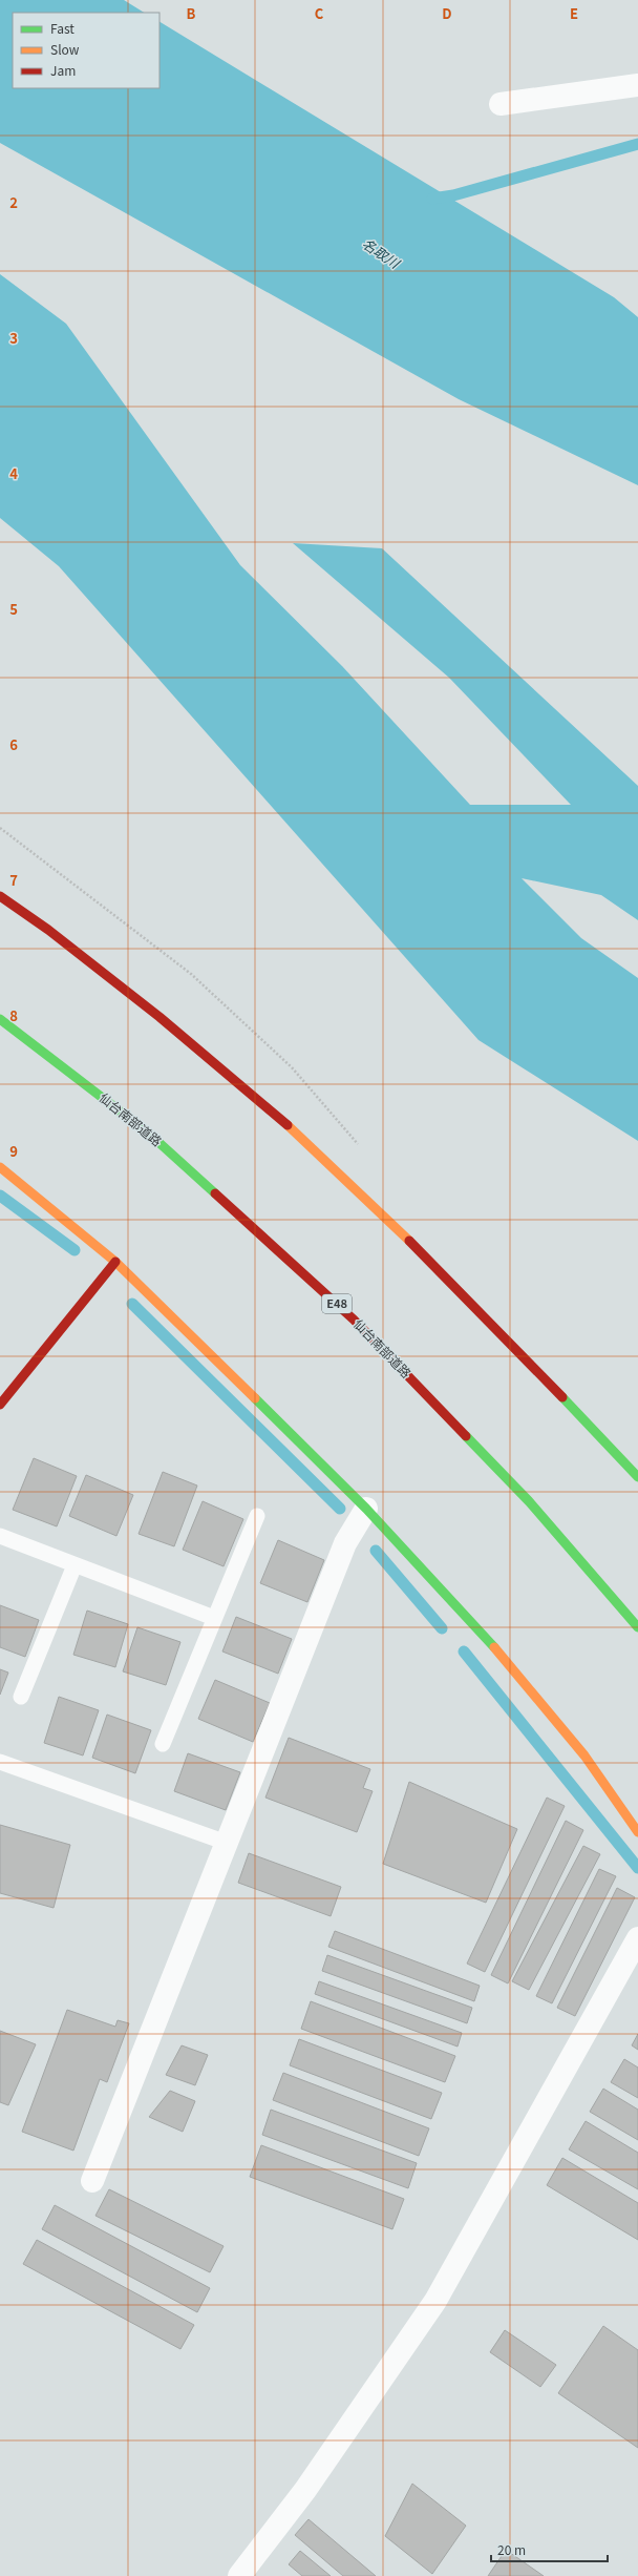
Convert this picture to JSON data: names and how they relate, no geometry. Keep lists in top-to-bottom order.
{
  "streets": {
    "main road": ["仙台南部道路", "E48"]
  },
  "water": ["名取川"],
  "legend": ["Fast", "Slow", "Jam"],
  "scale_bar": "20 m",
  "grid": {
    "columns": [
      "B",
      "C",
      "D",
      "E"
    ],
    "rows": [
      "2",
      "3",
      "4",
      "5",
      "6",
      "7",
      "8",
      "9"
    ]
  }
}
